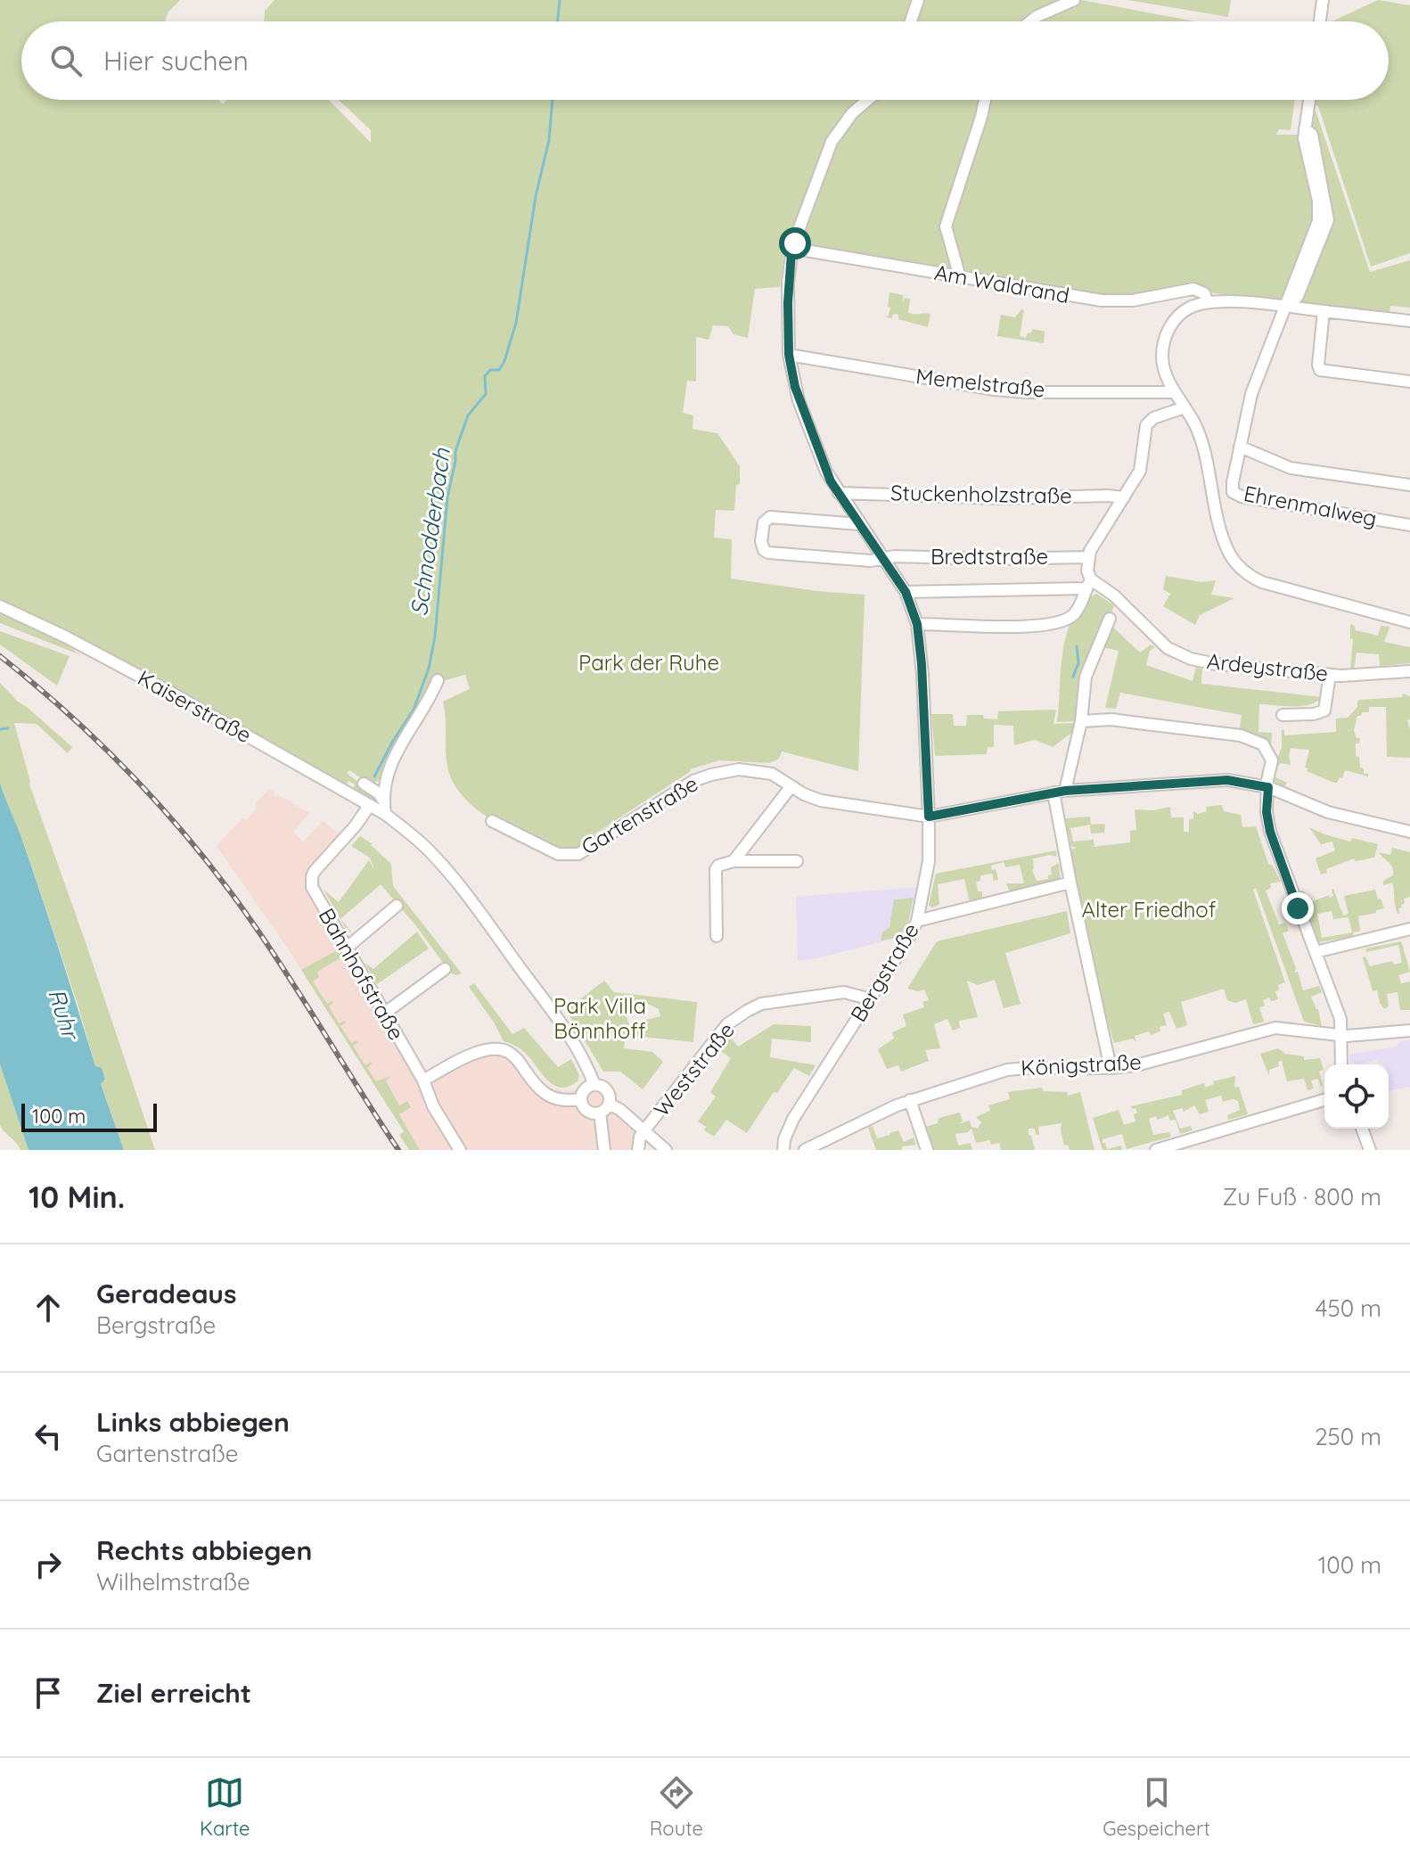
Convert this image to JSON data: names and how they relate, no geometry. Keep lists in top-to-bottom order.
{
  "streets": {
    "street": [
      "Am Waldrand",
      "Memelstraße",
      "Stuckenholzstraße",
      "Ehrenmalweg",
      "Bredtstraße",
      "Ardeystraße",
      "Kaiserstraße",
      "Gartenstraße",
      "Bergstraße",
      "Bahnhofstraße",
      "Königstraße",
      "Weststraße"
    ]
  },
  "crossings": [
    ["Am Waldrand", "Bergstraße"],
    ["Memelstraße", "Bergstraße"],
    ["Stuckenholzstraße", "Bergstraße"],
    ["Bredtstraße", "Bergstraße"],
    ["Kaiserstraße", "Bahnhofstraße"],
    ["Gartenstraße", "Bergstraße"],
    ["Bergstraße", "Weststraße"]
  ],
  "water": ["Schnodderbach", "Ruhr"],
  "parks": ["Park der Ruhe", "Alter Friedhof", "Park Villa Bönnhoff"],
  "scale_bar": "100 m",
  "page": {
    "search": "Hier suchen",
    "scale": "100 m",
    "heading": ["10 Min.", "Zu Fuß · 800 m"],
    "list": [
      ["Geradeaus", "Bergstraße", "450 m"],
      ["Links abbiegen", "Gartenstraße", "250 m"],
      ["Rechts abbiegen", "Wilhelmstraße", "100 m"],
      "Ziel erreicht"
    ],
    "nav": ["Karte", "Route", "Gespeichert"]
  }
}
